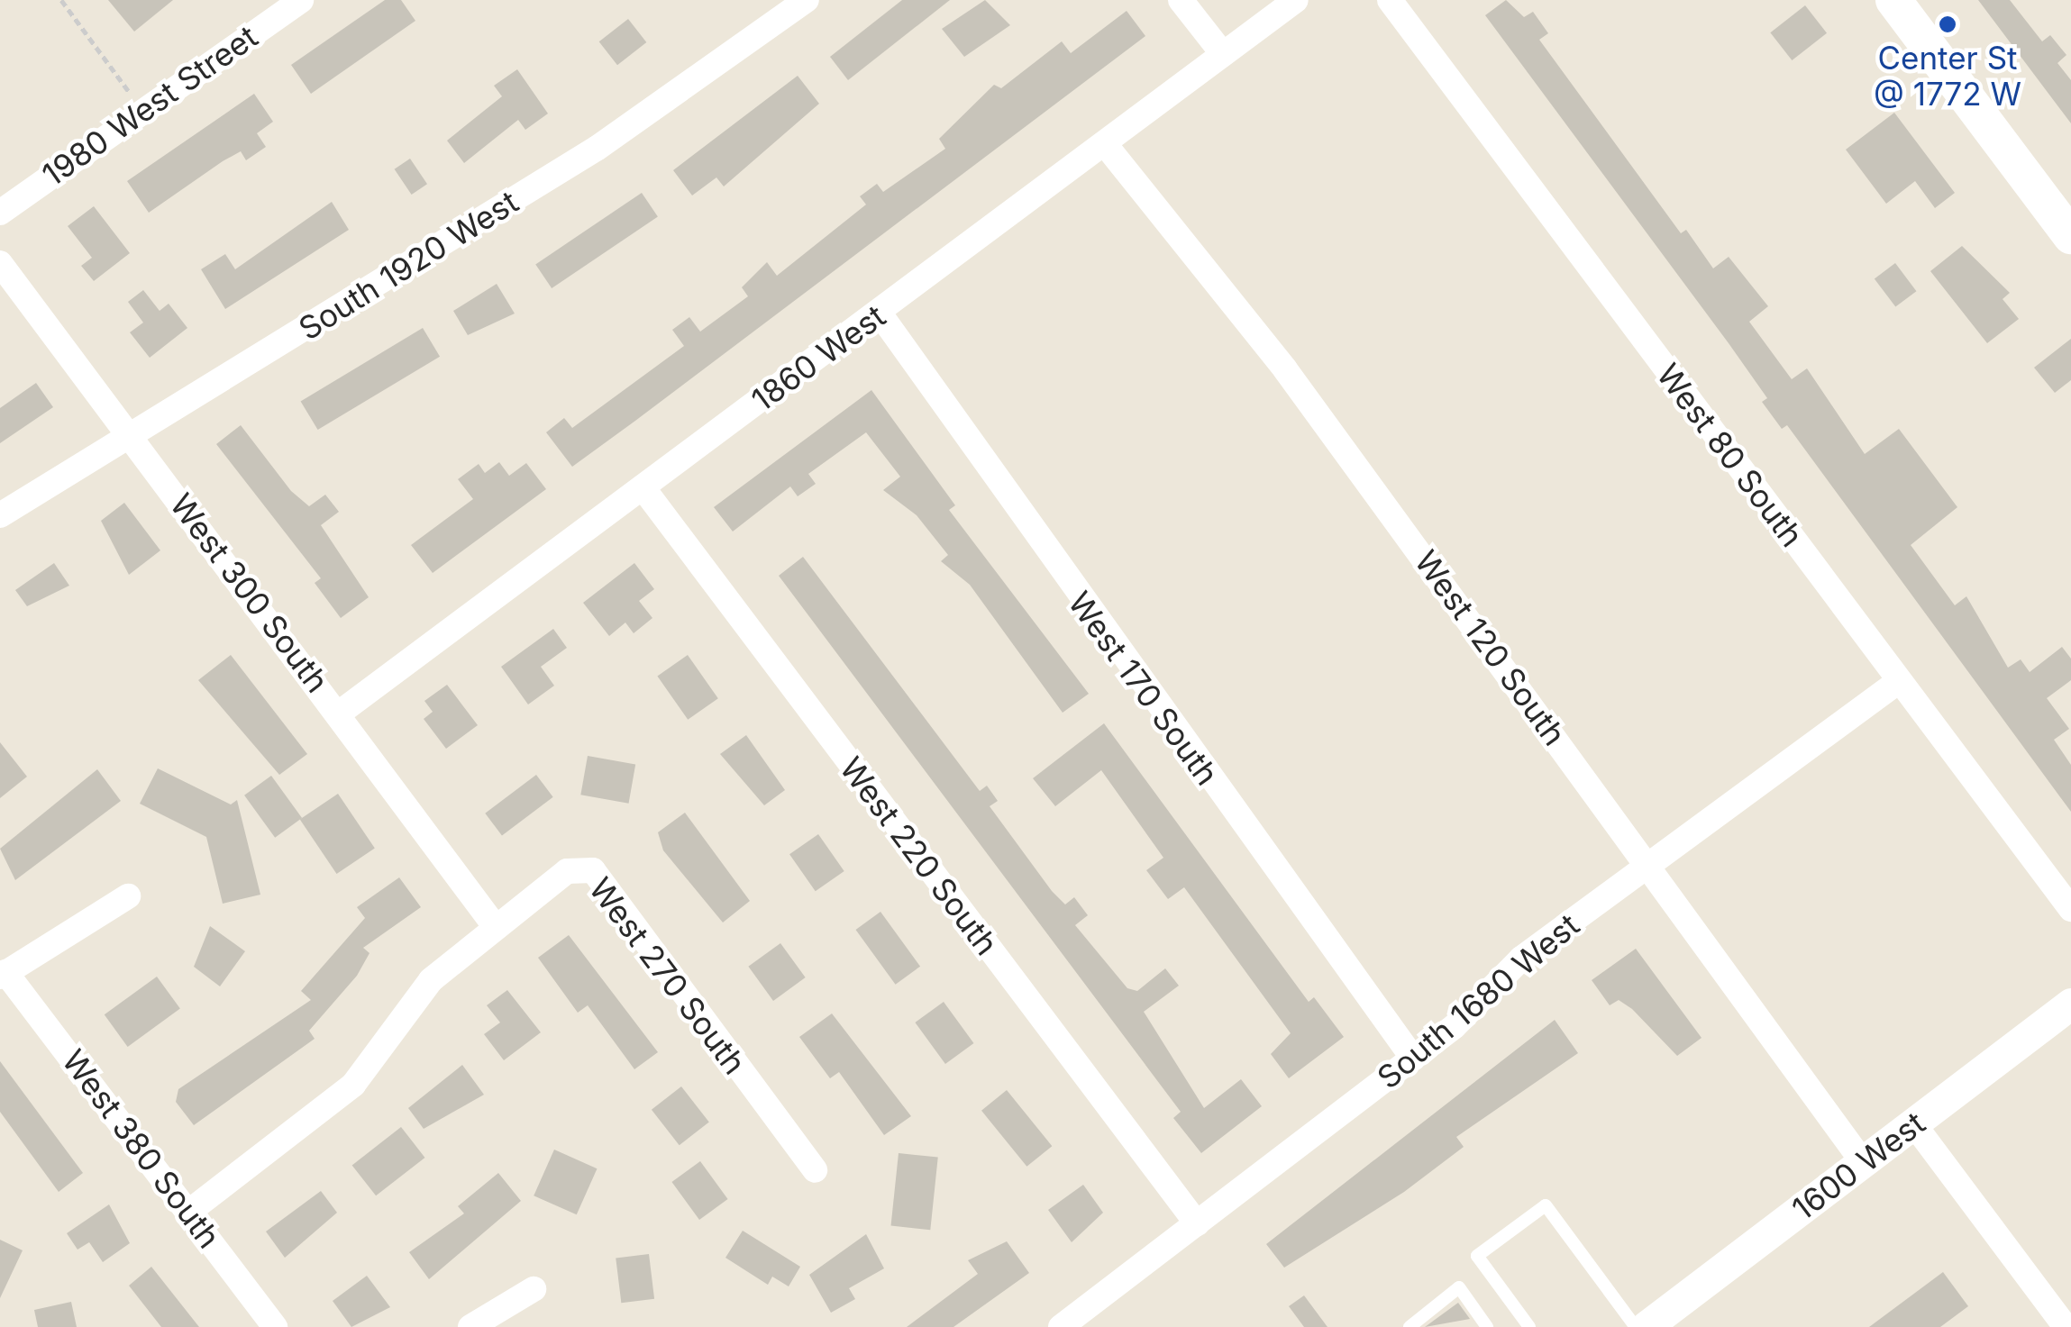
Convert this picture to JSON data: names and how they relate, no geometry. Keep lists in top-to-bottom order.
{
  "streets": {
    "street": [
      "1980 West Street",
      "South 1920 West",
      "1860 West",
      "West 80 South",
      "West 300 South",
      "West 120 South",
      "West 170 South",
      "West 220 South",
      "West 270 South",
      "South 1680 West",
      "West 380 South",
      "1600 West"
    ]
  },
  "crossings": [
    ["South 1920 West", "West 300 South"],
    ["1860 West", "West 300 South"],
    ["1860 West", "West 120 South"],
    ["1860 West", "West 170 South"],
    ["1860 West", "West 220 South"],
    ["West 80 South", "South 1680 West"],
    ["West 300 South", "West 270 South"],
    ["West 120 South", "South 1680 West"],
    ["West 120 South", "1600 West"],
    ["West 170 South", "South 1680 West"],
    ["West 220 South", "South 1680 West"]
  ],
  "places": ["Center St @ 1772 W"]
}
